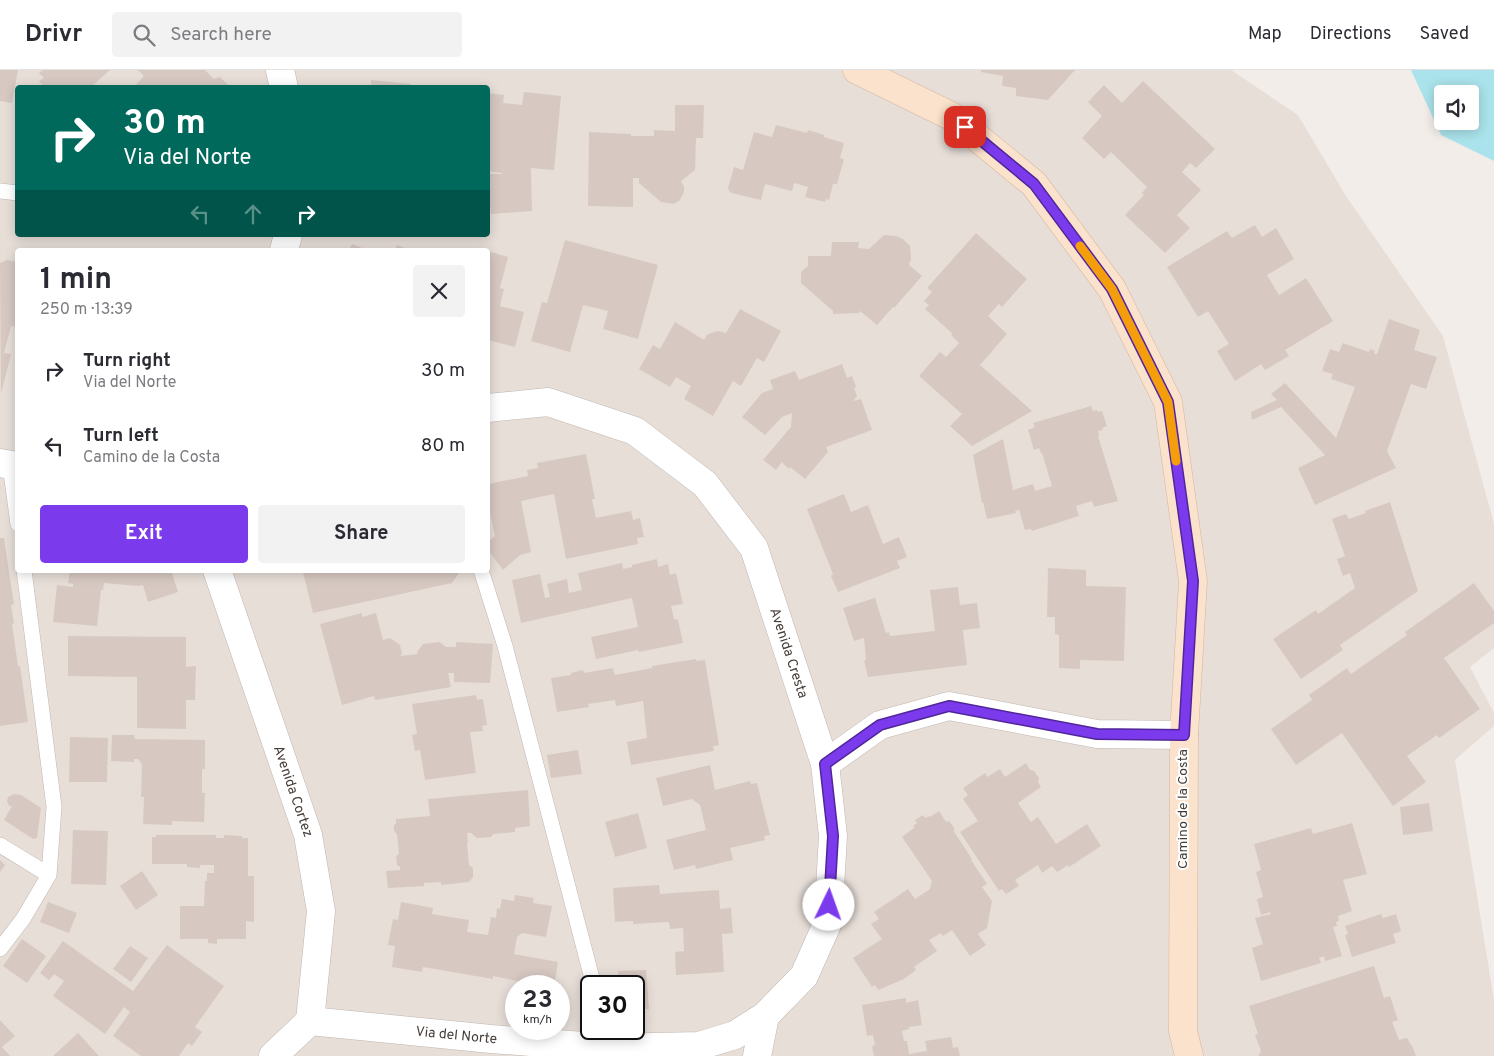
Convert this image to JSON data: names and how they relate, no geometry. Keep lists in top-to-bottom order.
{
  "streets": {
    "street": [
      "Avenida Cresta",
      "Avenida Cortez",
      "Camino de la Costa",
      "Via del Norte"
    ]
  },
  "crossings": [
    ["Avenida Cresta", "Via del Norte"],
    ["Avenida Cortez", "Via del Norte"]
  ],
  "page": {
    "header": "Drivr",
    "search": "Search here",
    "nav": ["Map", "Directions", "Saved"],
    "turn": ["30 m", "Via del Norte"],
    "heading": ["1 min", "250 m · 13:39"],
    "list": [
      {
        "name": "Turn right",
        "note": "Via del Norte",
        "value": "30 m"
      },
      {
        "name": "Turn left",
        "note": "Camino de la Costa",
        "value": "80 m"
      }
    ],
    "buttons": ["Exit", "Share"],
    "speed": "23 km/h",
    "limit": "30"
  }
}
